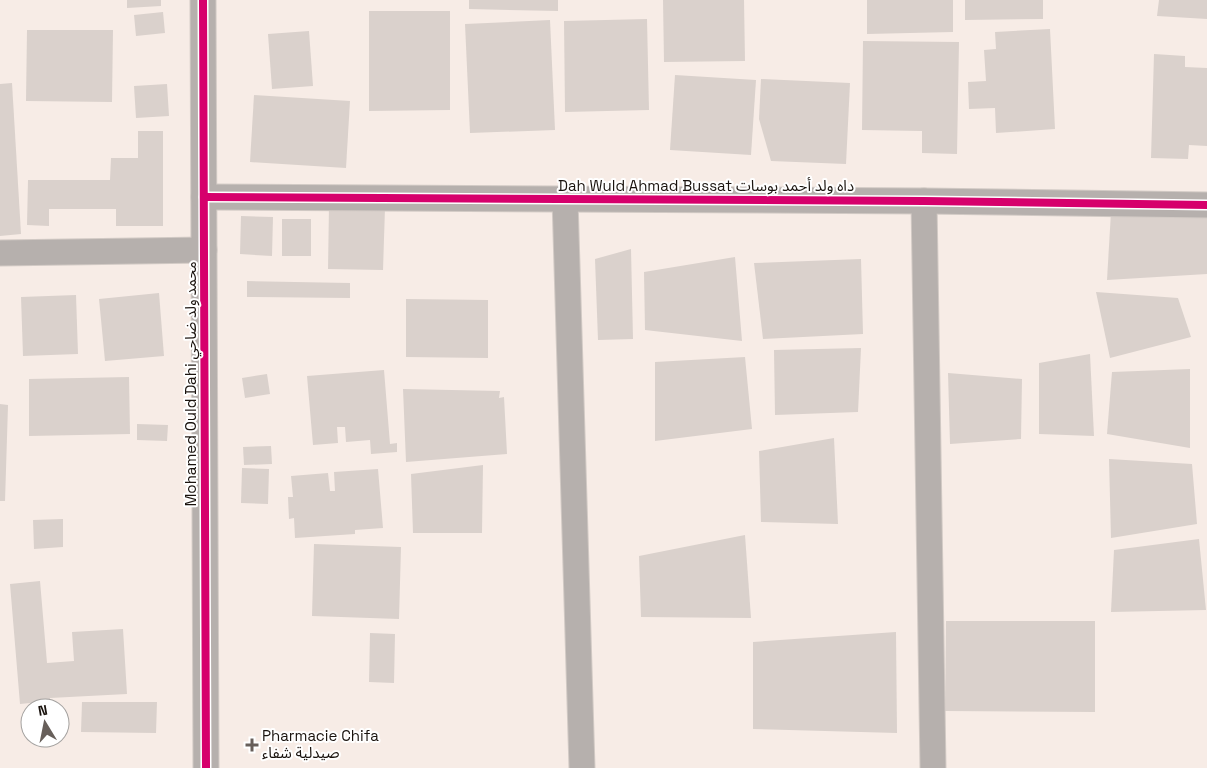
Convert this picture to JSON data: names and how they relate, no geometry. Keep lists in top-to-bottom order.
{
  "streets": {
    "street": ["Dah Wuld Ahmad Bussat داه ولد أحمد بوسات", "Mohamed Ould Dahi محمد ولد ضاحي"]
  },
  "crossings": [
    ["Dah Wuld Ahmad Bussat داه ولد أحمد بوسات", "Mohamed Ould Dahi محمد ولد ضاحي"]
  ],
  "places": {
    "health": ["Pharmacie Chifa صيدلية شفاء"]
  },
  "north": "top"
}
